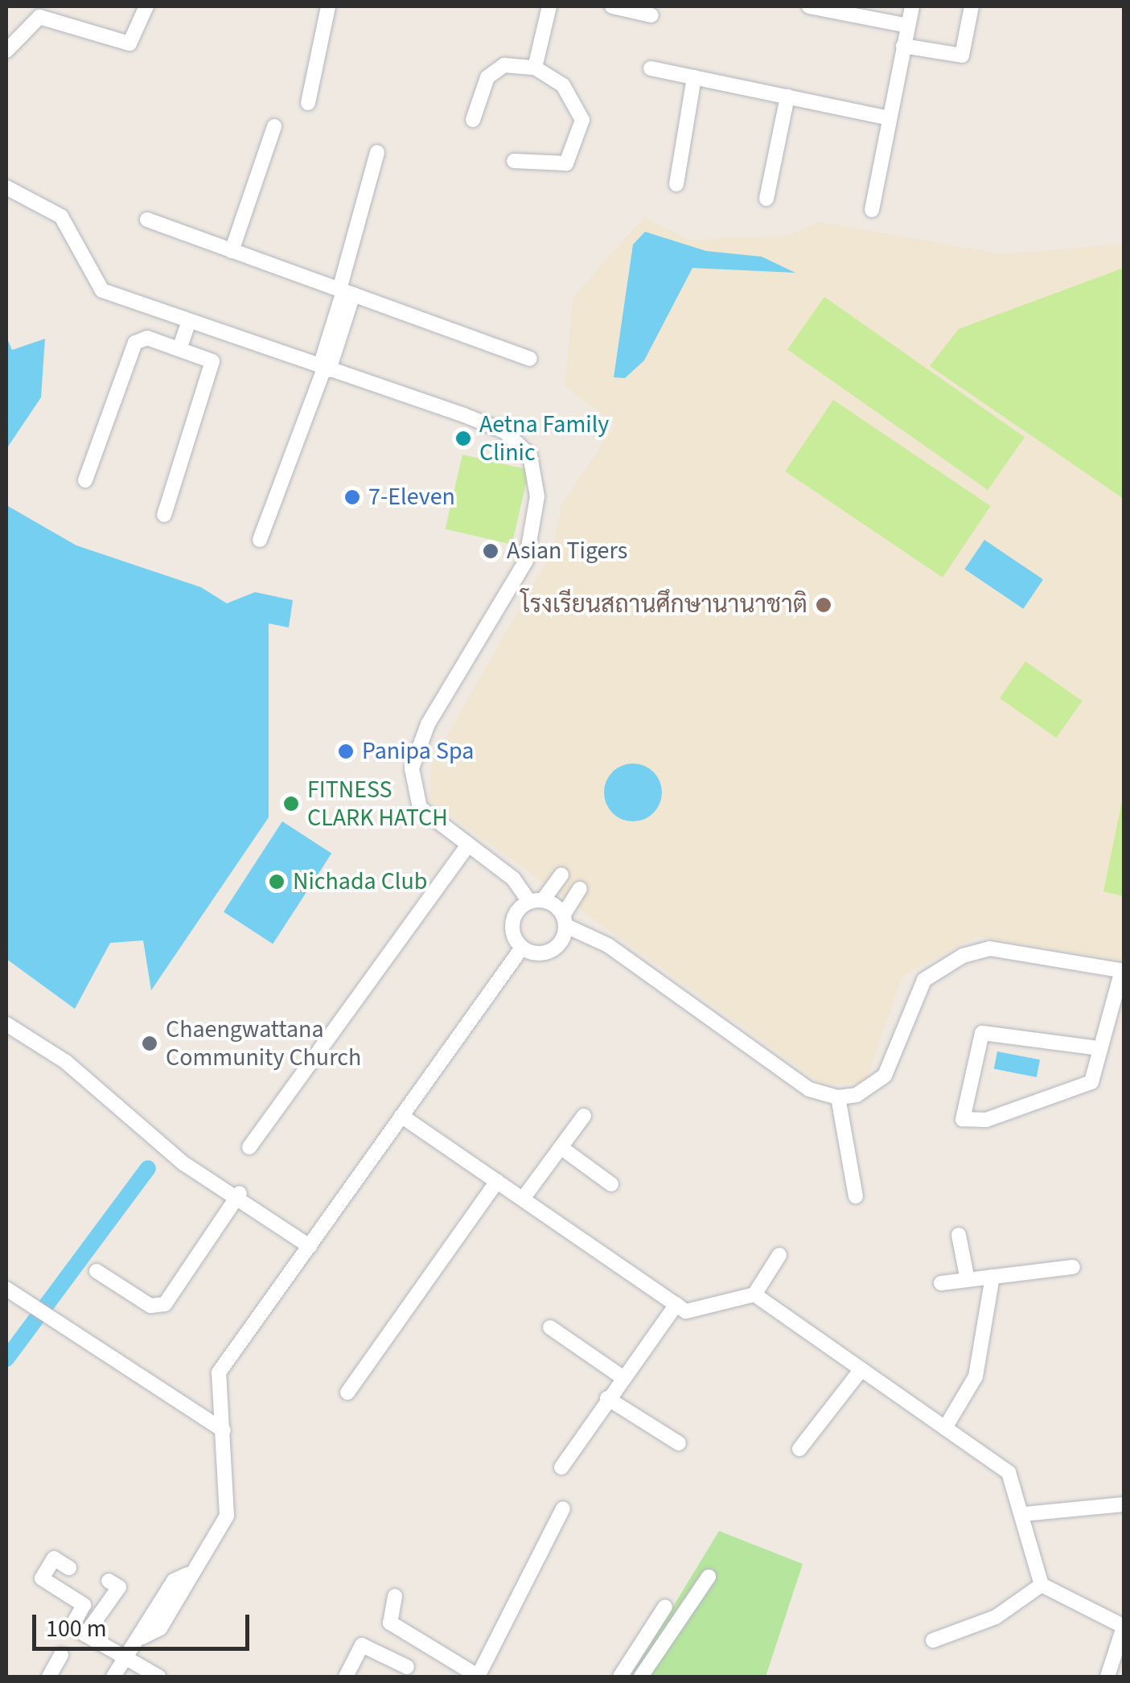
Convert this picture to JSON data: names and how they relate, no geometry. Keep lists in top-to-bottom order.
{
  "places": [
    "Aetna Family Clinic",
    "7-Eleven",
    "Asian Tigers",
    "โรงเรียนสถานศึกษานานาชาติ",
    "Panipa Spa",
    "FITNESS CLARK HATCH",
    "Nichada Club",
    "Chaengwattana Community Church"
  ],
  "scale_bar": "100 m"
}
